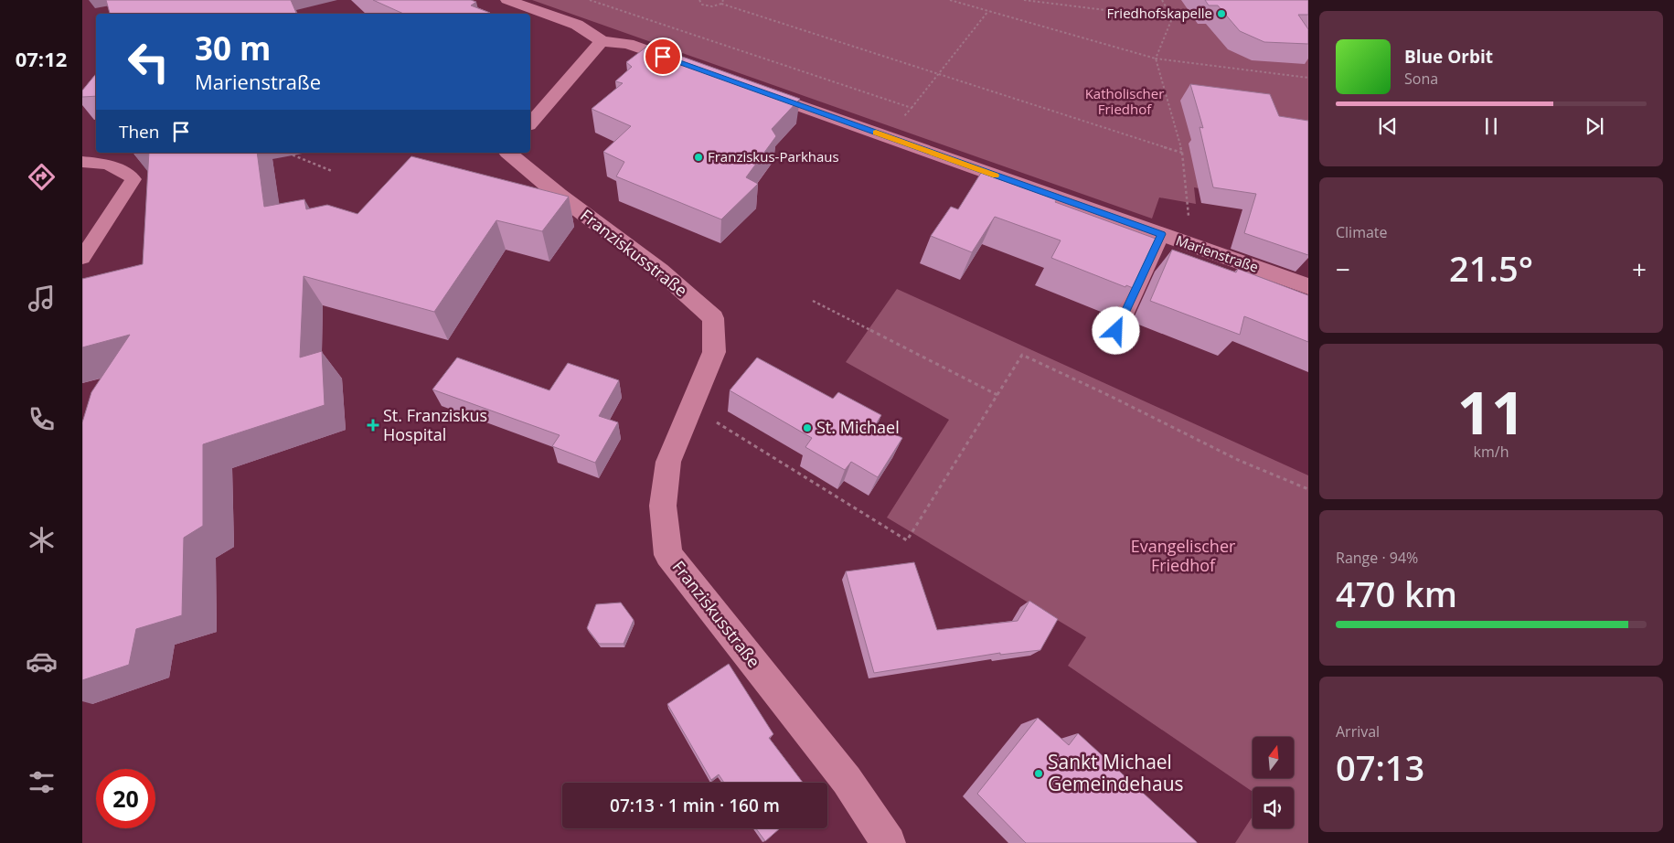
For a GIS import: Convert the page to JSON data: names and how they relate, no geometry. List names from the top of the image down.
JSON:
{
  "streets": {
    "street": ["Franziskusstraße", "Marienstraße"]
  },
  "parks": ["Katholischer Friedhof", "Evangelischer Friedhof"],
  "places": {
    "other": [
      "Friedhofskapelle",
      "Franziskus-Parkhaus",
      "St. Michael",
      "Sankt Michael Gemeindehaus"
    ],
    "health": ["St. Franziskus Hospital"]
  },
  "north": "top",
  "page": {
    "tabs": "07:12",
    "turn": ["30 m", "Marienstraße"],
    "song": ["Blue Orbit", "Sona"],
    "then": "Then",
    "tile": [
      "Climate",
      ["11", "km/h"],
      ["Range · 94%", "470 km"],
      ["Arrival", "07:13"]
    ],
    "heat": ["−", "21.5°", "+"],
    "limit": "20",
    "trip": "07:13 · 1 min · 160 m"
  }
}
